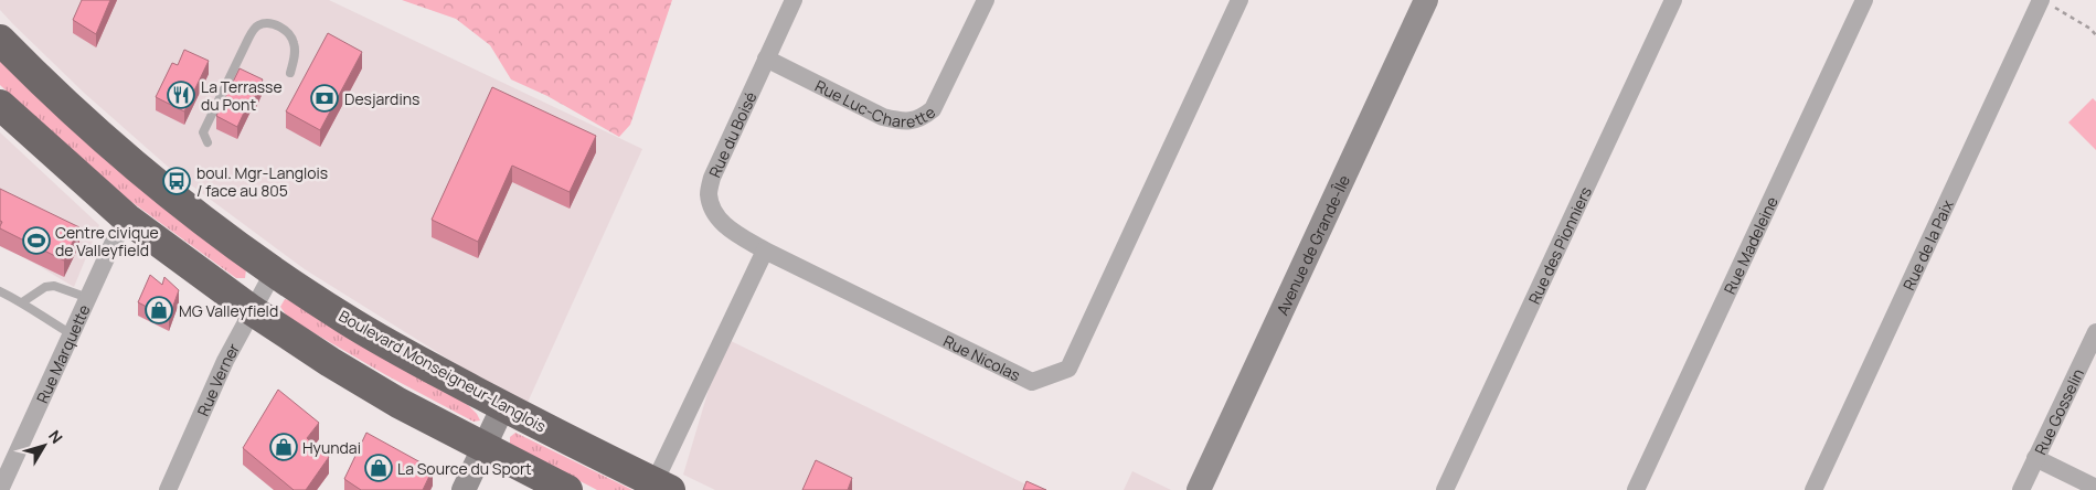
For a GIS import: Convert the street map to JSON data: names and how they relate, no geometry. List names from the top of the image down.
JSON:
{
  "streets": {
    "highway": ["Boulevard Monseigneur-Langlois"],
    "street": [
      "Rue Luc-Charette",
      "Rue du Boisé",
      "Avenue de Grande-Île",
      "Rue des Pionniers",
      "Rue Madeleine",
      "Rue de la Paix",
      "Rue Marquette",
      "Rue Nicolas",
      "Rue Verner",
      "Rue Gosselin"
    ]
  },
  "crossings": [
    ["Rue Luc-Charette", "Rue du Boisé"],
    ["Rue du Boisé", "Rue Nicolas"],
    ["Boulevard Monseigneur-Langlois", "Rue Verner"]
  ],
  "places": {
    "restaurant": ["La Terrasse du Pont"],
    "bank": ["Desjardins"],
    "bus stop": ["boul. Mgr-Langlois / face au 805"],
    "sports": ["Centre civique de Valleyfield"],
    "shop": ["MG Valleyfield", "Hyundai", "La Source du Sport"]
  },
  "north": "top right"
}
